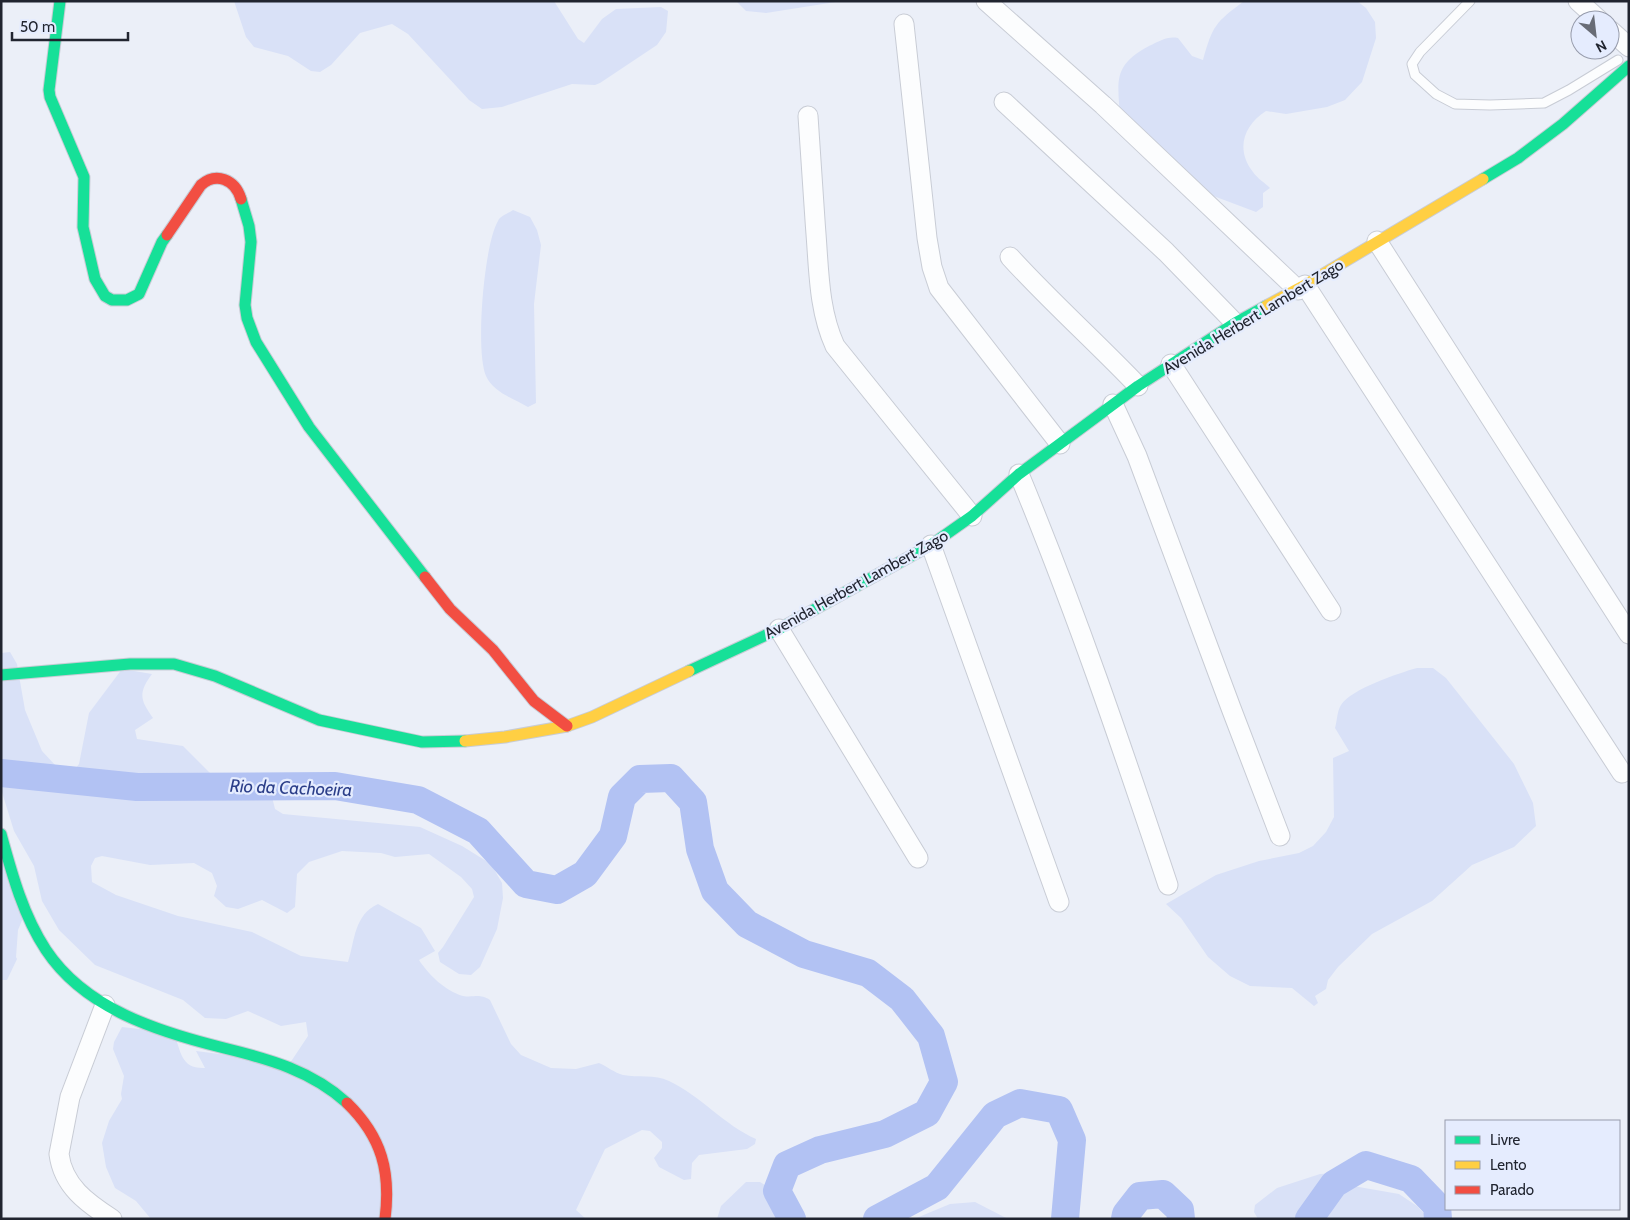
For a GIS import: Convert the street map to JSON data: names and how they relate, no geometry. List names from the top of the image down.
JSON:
{
  "streets": {
    "street": ["Avenida Herbert Lambert Zago"]
  },
  "water": ["Rio da Cachoeira"],
  "legend": ["Livre", "Lento", "Parado"],
  "scale_bar": "50 m",
  "north": "bottom right"
}
